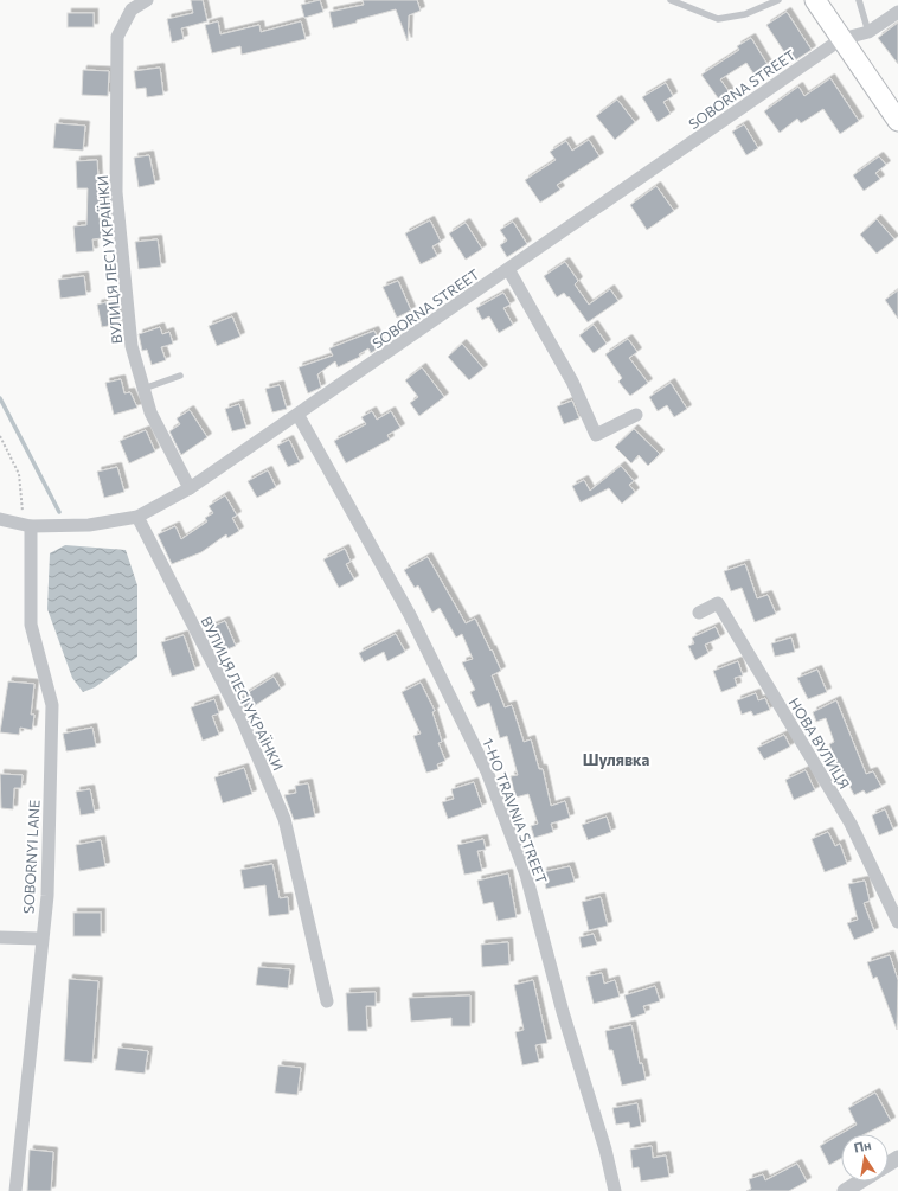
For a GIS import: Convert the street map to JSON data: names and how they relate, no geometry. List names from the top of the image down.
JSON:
{
  "streets": {
    "street": [
      "SOBORNA STREET",
      "ВУЛИЦЯ ЛЕСІ УКРАЇНКИ",
      "НОВА ВУЛИЦЯ",
      "1-HO TRAVNIA STREET",
      "SOBORNYI LANE"
    ]
  },
  "crossings": [
    ["SOBORNA STREET", "ВУЛИЦЯ ЛЕСІ УКРАЇНКИ"],
    ["SOBORNA STREET", "1-HO TRAVNIA STREET"],
    ["SOBORNA STREET", "SOBORNYI LANE"]
  ],
  "districts": ["Шулявка"],
  "north": "top"
}
